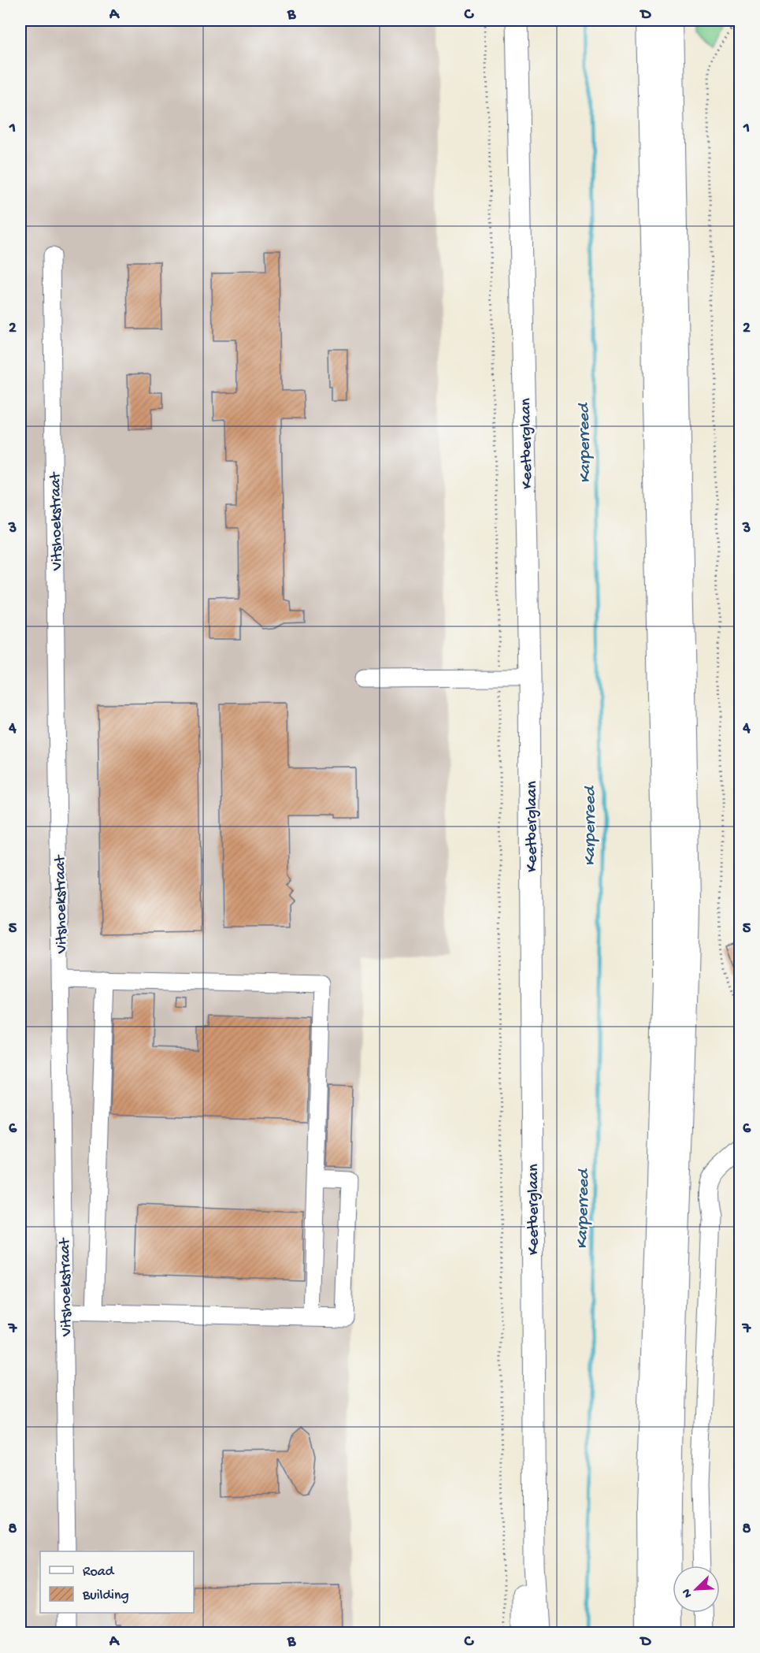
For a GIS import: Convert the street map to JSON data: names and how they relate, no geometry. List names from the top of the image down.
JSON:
{
  "streets": {
    "main road": ["Keetberglaan"],
    "street": ["Vitshoekstraat"]
  },
  "water": ["Karperreed"],
  "legend": ["Road", "Building"],
  "north": "bottom left",
  "grid": {
    "columns": [
      "A",
      "B",
      "C",
      "D"
    ],
    "rows": [
      "1",
      "2",
      "3",
      "4",
      "5",
      "6",
      "7",
      "8"
    ]
  }
}
